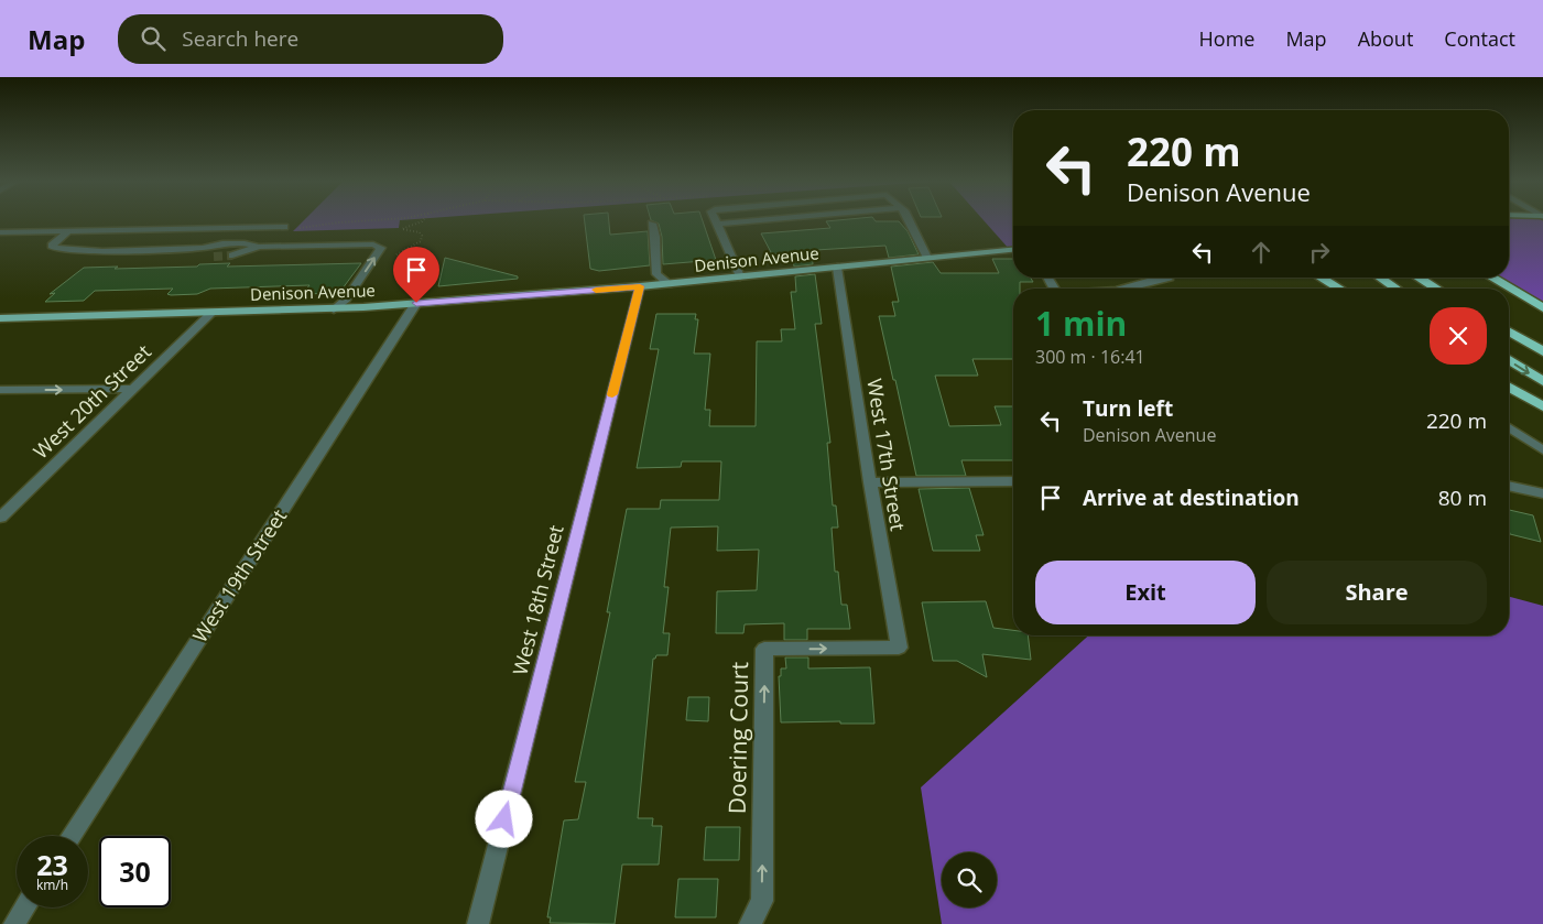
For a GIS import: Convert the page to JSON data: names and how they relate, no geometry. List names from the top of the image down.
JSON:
{
  "streets": {
    "main road": ["Denison Avenue"],
    "street": [
      "West 20th Street",
      "West 17th Street",
      "West 19th Street",
      "West 18th Street",
      "Doering Court"
    ]
  },
  "crossings": [
    ["Denison Avenue", "West 20th Street"],
    ["Denison Avenue", "West 17th Street"],
    ["Denison Avenue", "West 19th Street"],
    ["Denison Avenue", "West 18th Street"],
    ["West 17th Street", "Doering Court"]
  ],
  "page": {
    "header": "Map",
    "search": "Search here",
    "nav": [
      "Home",
      "Map",
      "About",
      "Contact"
    ],
    "turn": ["220 m", "Denison Avenue"],
    "heading": ["1 min", "300 m · 16:41"],
    "list": [
      {
        "name": "Turn left",
        "note": "Denison Avenue",
        "value": "220 m"
      },
      {
        "name": "Arrive at destination",
        "value": "80 m"
      }
    ],
    "buttons": ["Exit", "Share"],
    "speed": "23 km/h",
    "limit": "30"
  }
}
